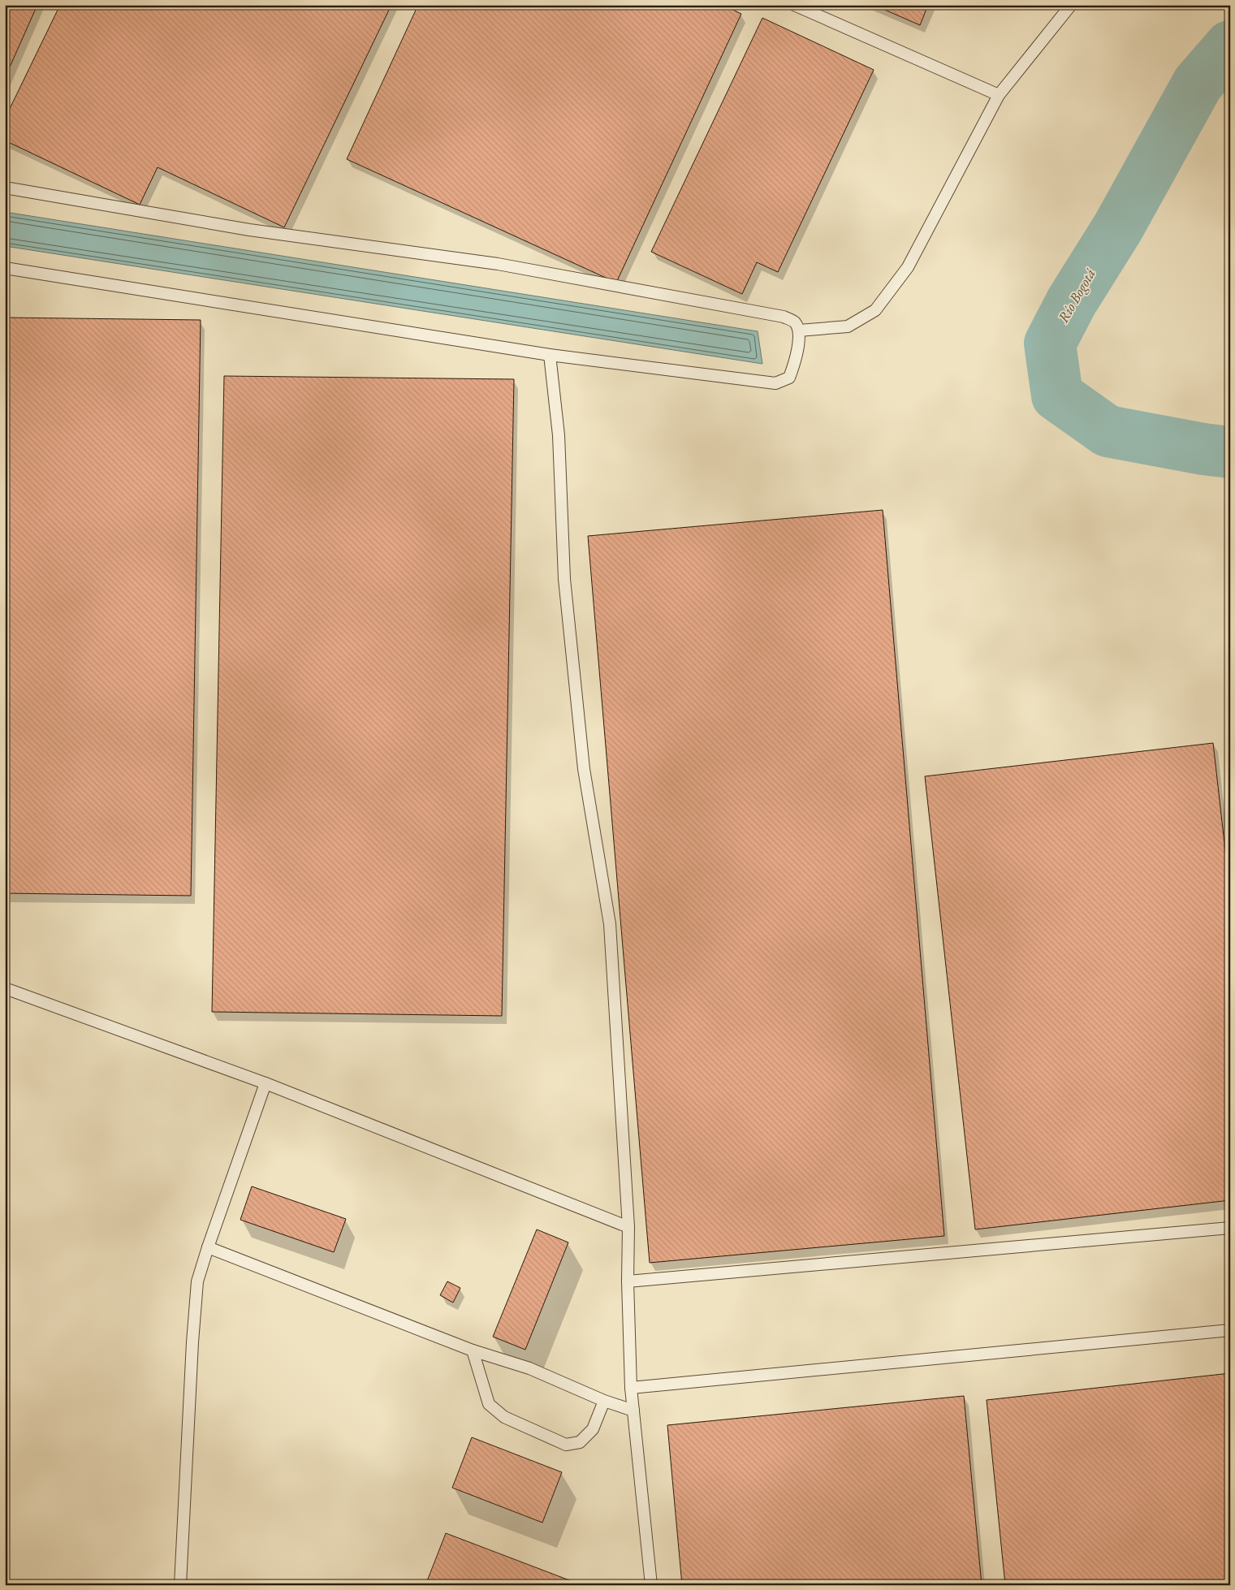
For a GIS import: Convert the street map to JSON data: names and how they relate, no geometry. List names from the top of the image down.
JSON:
{
  "water": ["Río Bogotá"]
}
